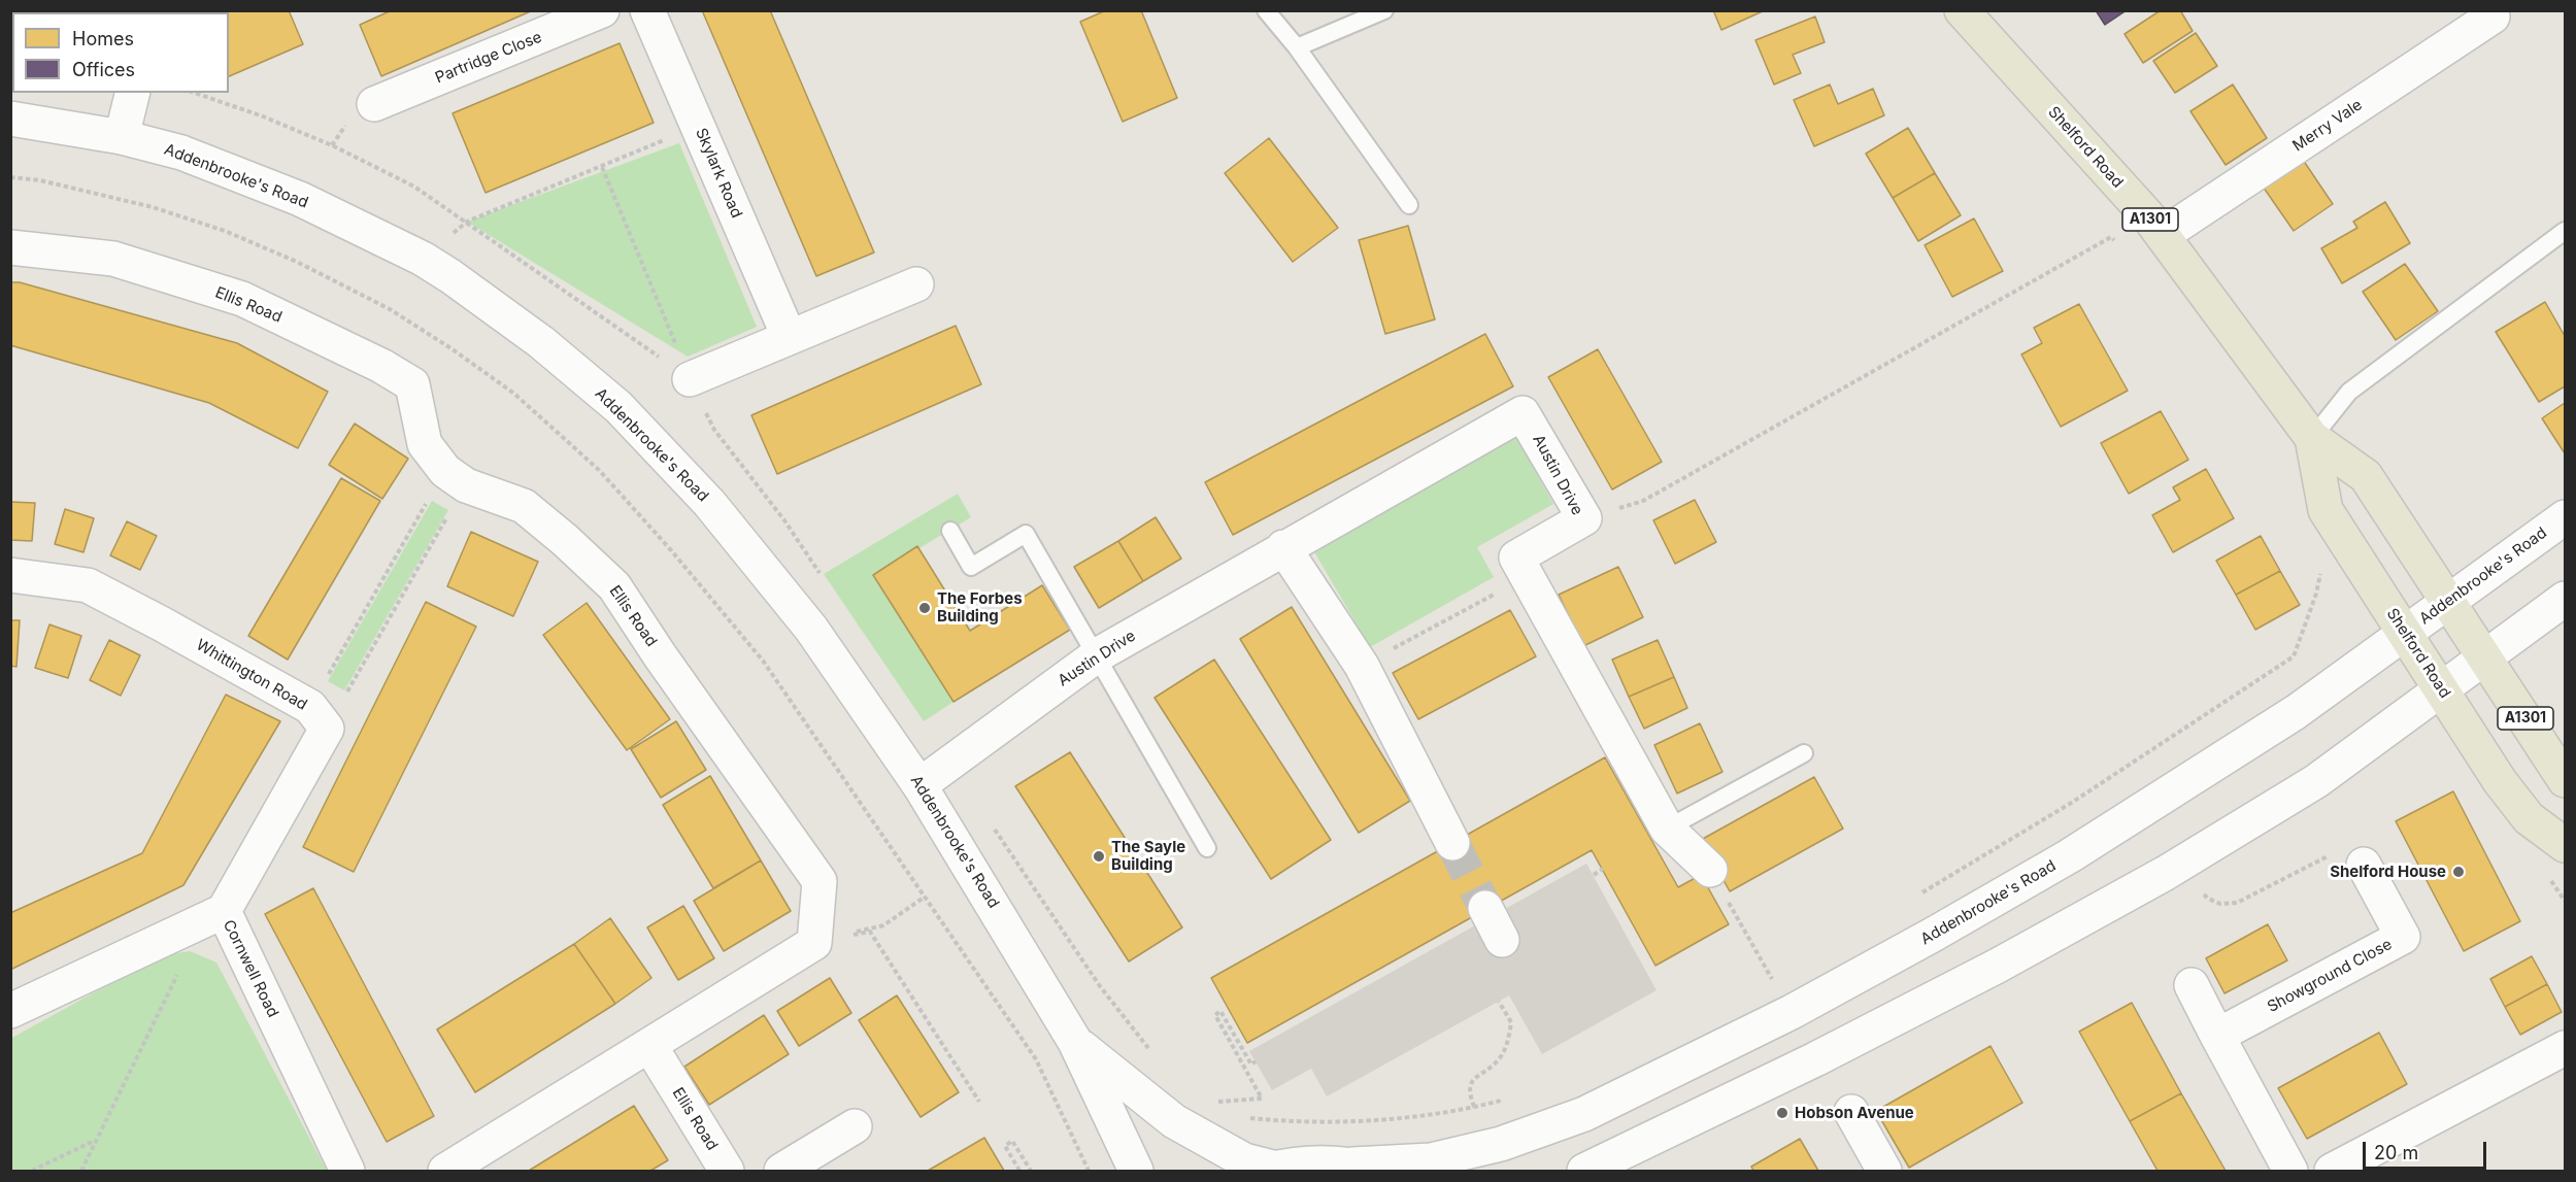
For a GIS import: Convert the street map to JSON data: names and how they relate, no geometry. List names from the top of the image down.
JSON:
{
  "streets": {
    "main road": ["Shelford Road", "A1301"],
    "street": [
      "Partridge Close",
      "Merry Vale",
      "Skylark Road",
      "Addenbrooke's Road",
      "Ellis Road",
      "Austin Drive",
      "Whittington Road",
      "Cornwell Road",
      "Showground Close"
    ]
  },
  "crossings": [
    ["Merry Vale", "Shelford Road"],
    ["Shelford Road", "Addenbrooke's Road"],
    ["Addenbrooke's Road", "Austin Drive"]
  ],
  "places": [
    "The Forbes Building",
    "The Sayle Building",
    "Shelford House",
    "Hobson Avenue"
  ],
  "legend": ["Homes", "Offices"],
  "scale_bar": "20 m"
}
